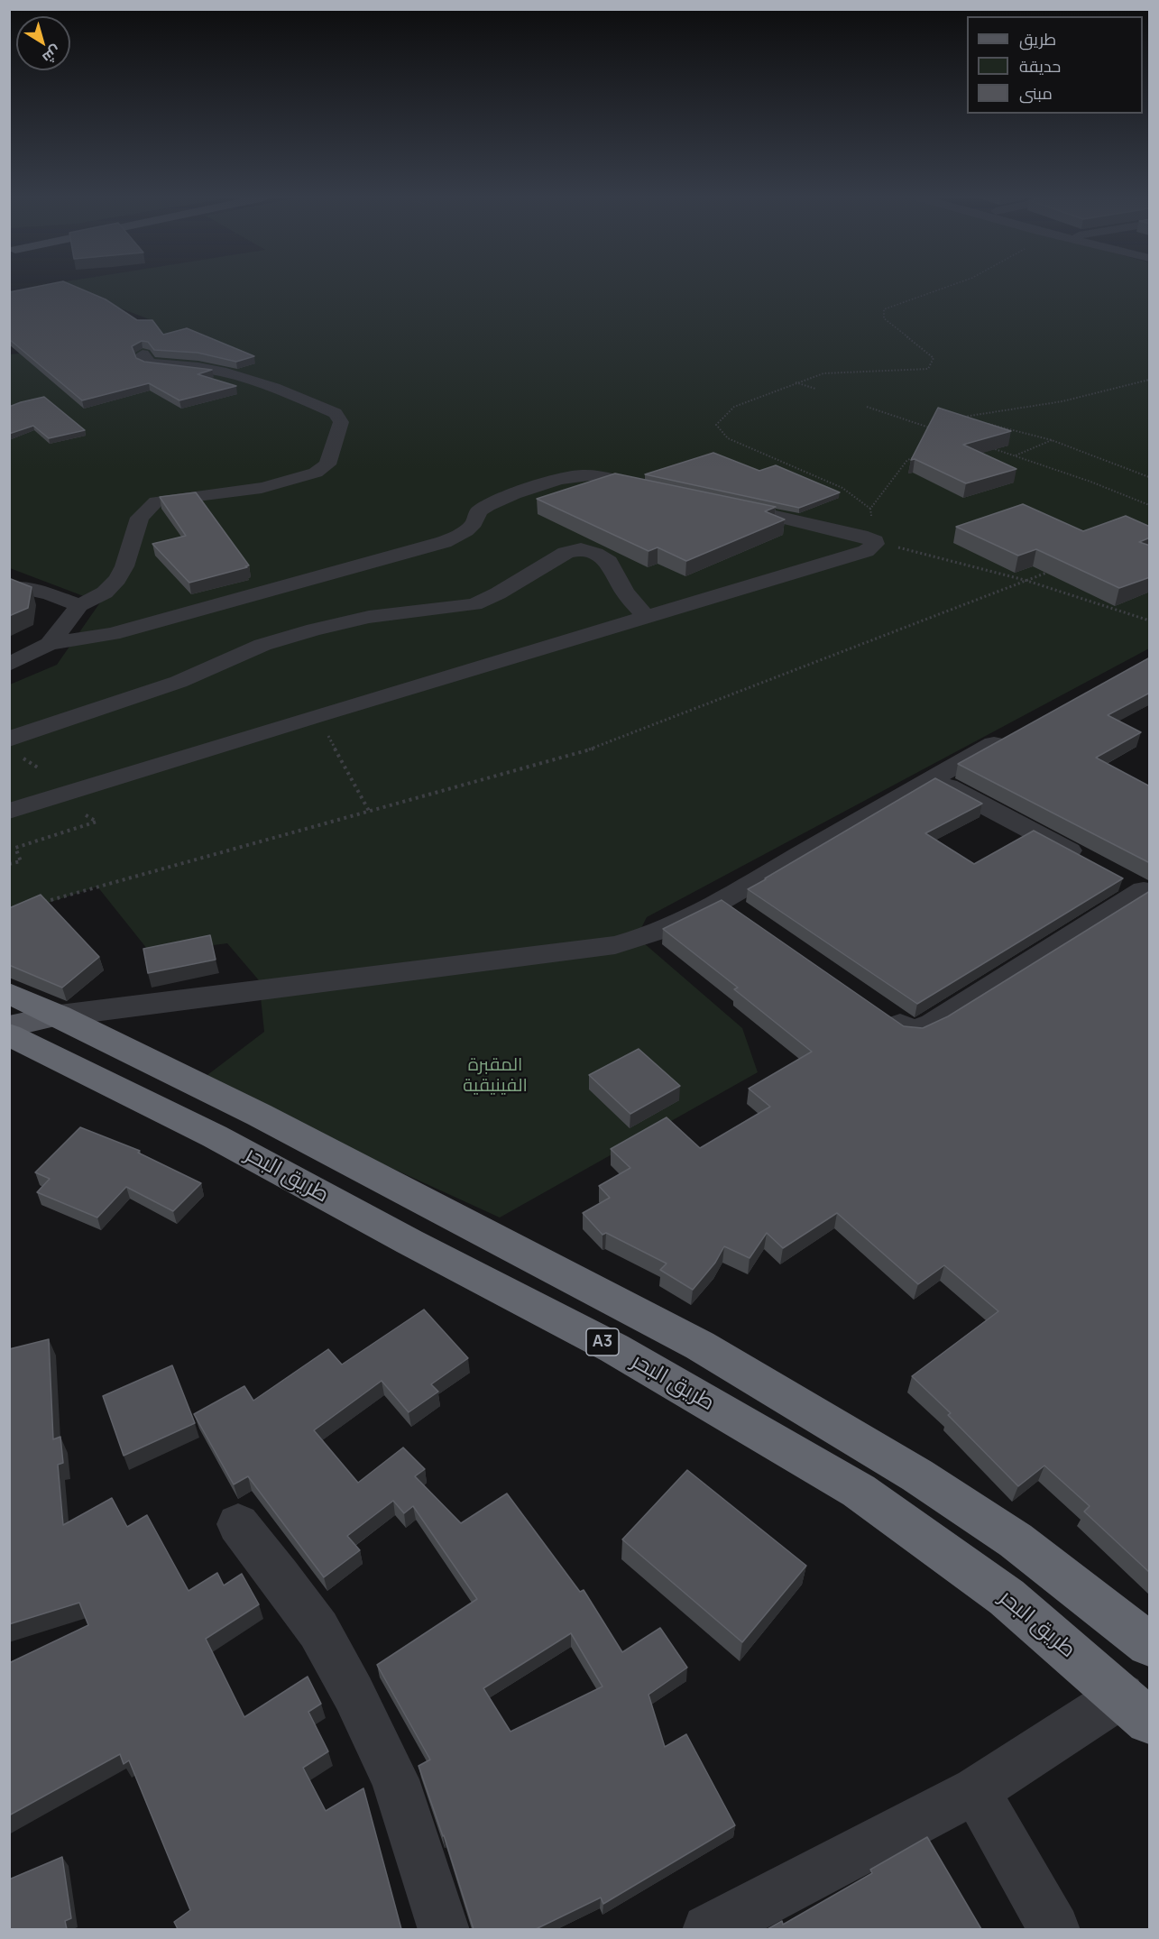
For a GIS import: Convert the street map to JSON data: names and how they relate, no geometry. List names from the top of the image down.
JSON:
{
  "streets": {
    "highway": ["طريق البحر", "A3"]
  },
  "parks": ["المقبرة الفينيقية"],
  "legend": ["طريق", "حديقة", "مبنى"],
  "north": "bottom right"
}
